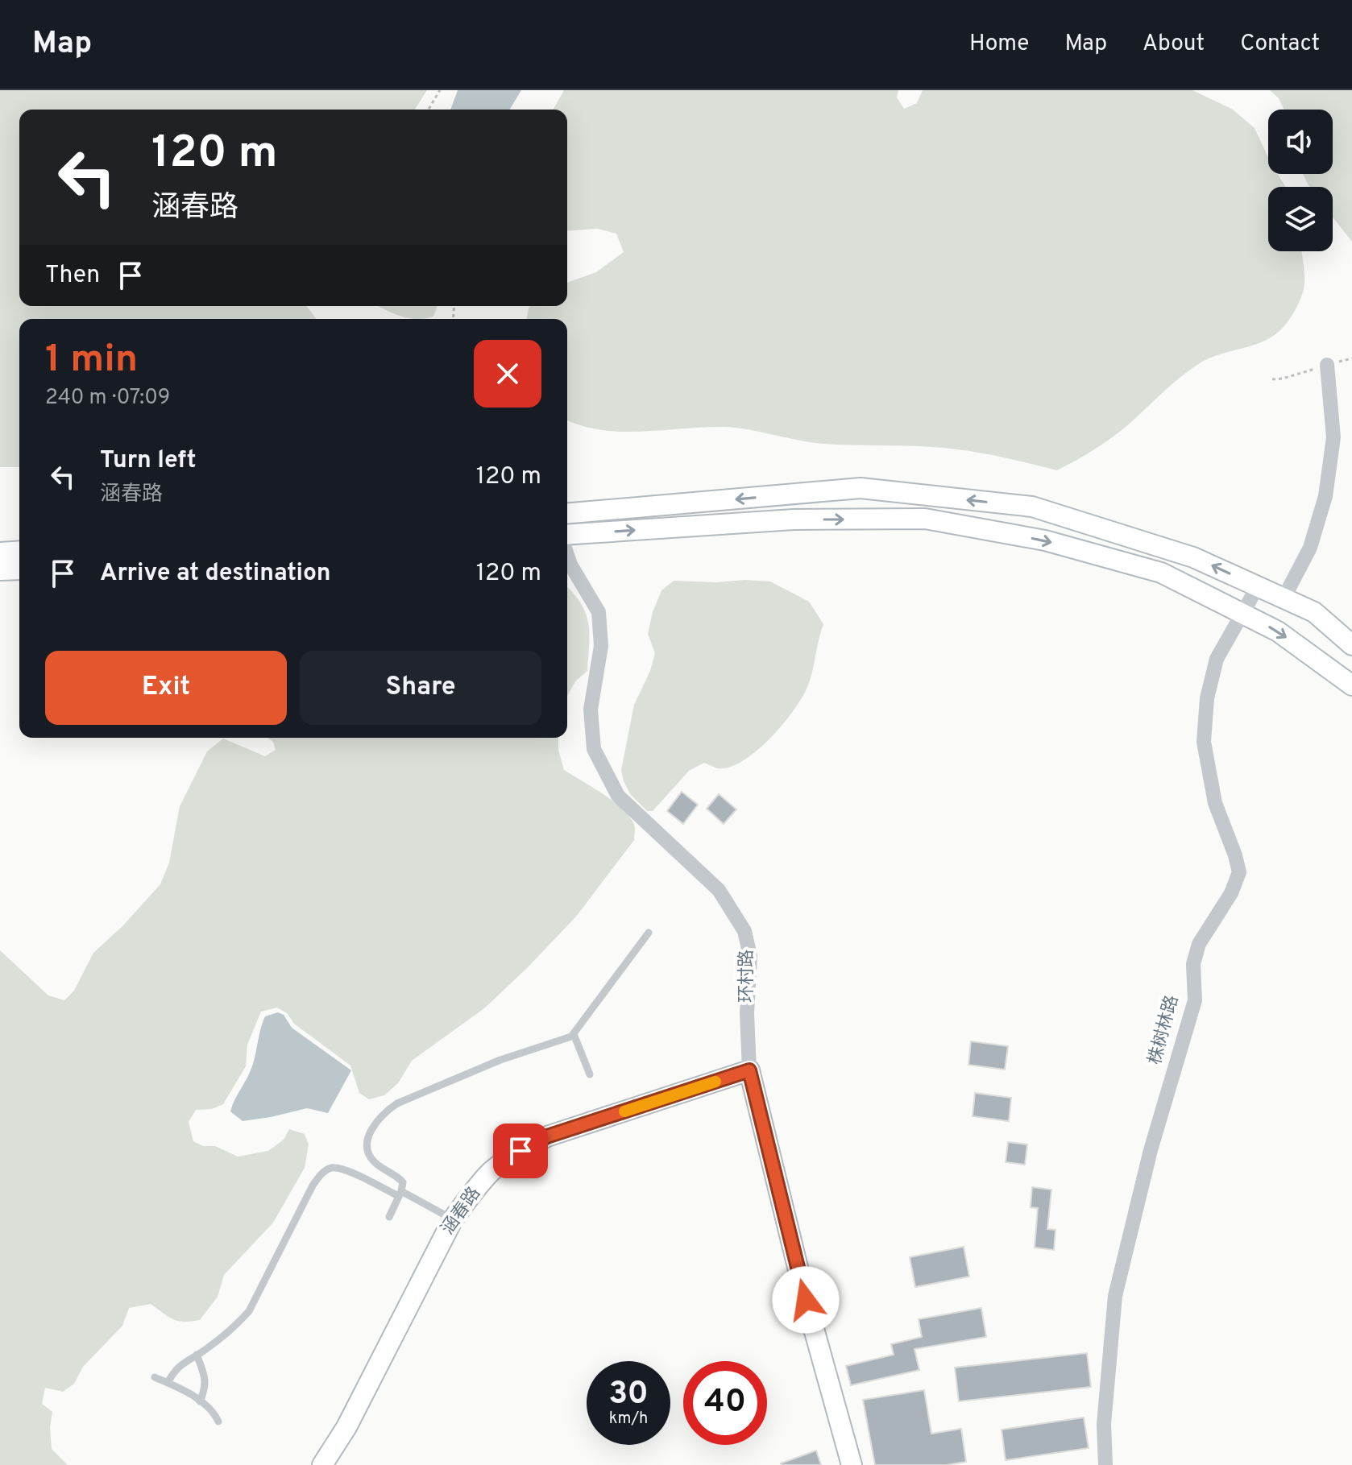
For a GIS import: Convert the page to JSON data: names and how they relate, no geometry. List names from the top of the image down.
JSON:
{
  "streets": {
    "main road": ["环村路", "涵春路"],
    "street": ["株树林路"]
  },
  "crossings": [
    ["环村路", "涵春路"]
  ],
  "page": {
    "header": "Map",
    "nav": [
      "Home",
      "Map",
      "About",
      "Contact"
    ],
    "turn": ["120 m", "涵春路"],
    "then": "Then",
    "heading": ["1 min", "240 m · 07:09"],
    "list": [
      {
        "name": "Turn left",
        "note": "涵春路",
        "value": "120 m"
      },
      {
        "name": "Arrive at destination",
        "value": "120 m"
      }
    ],
    "buttons": ["Exit", "Share"],
    "speed": "30 km/h",
    "limit": "40"
  }
}
